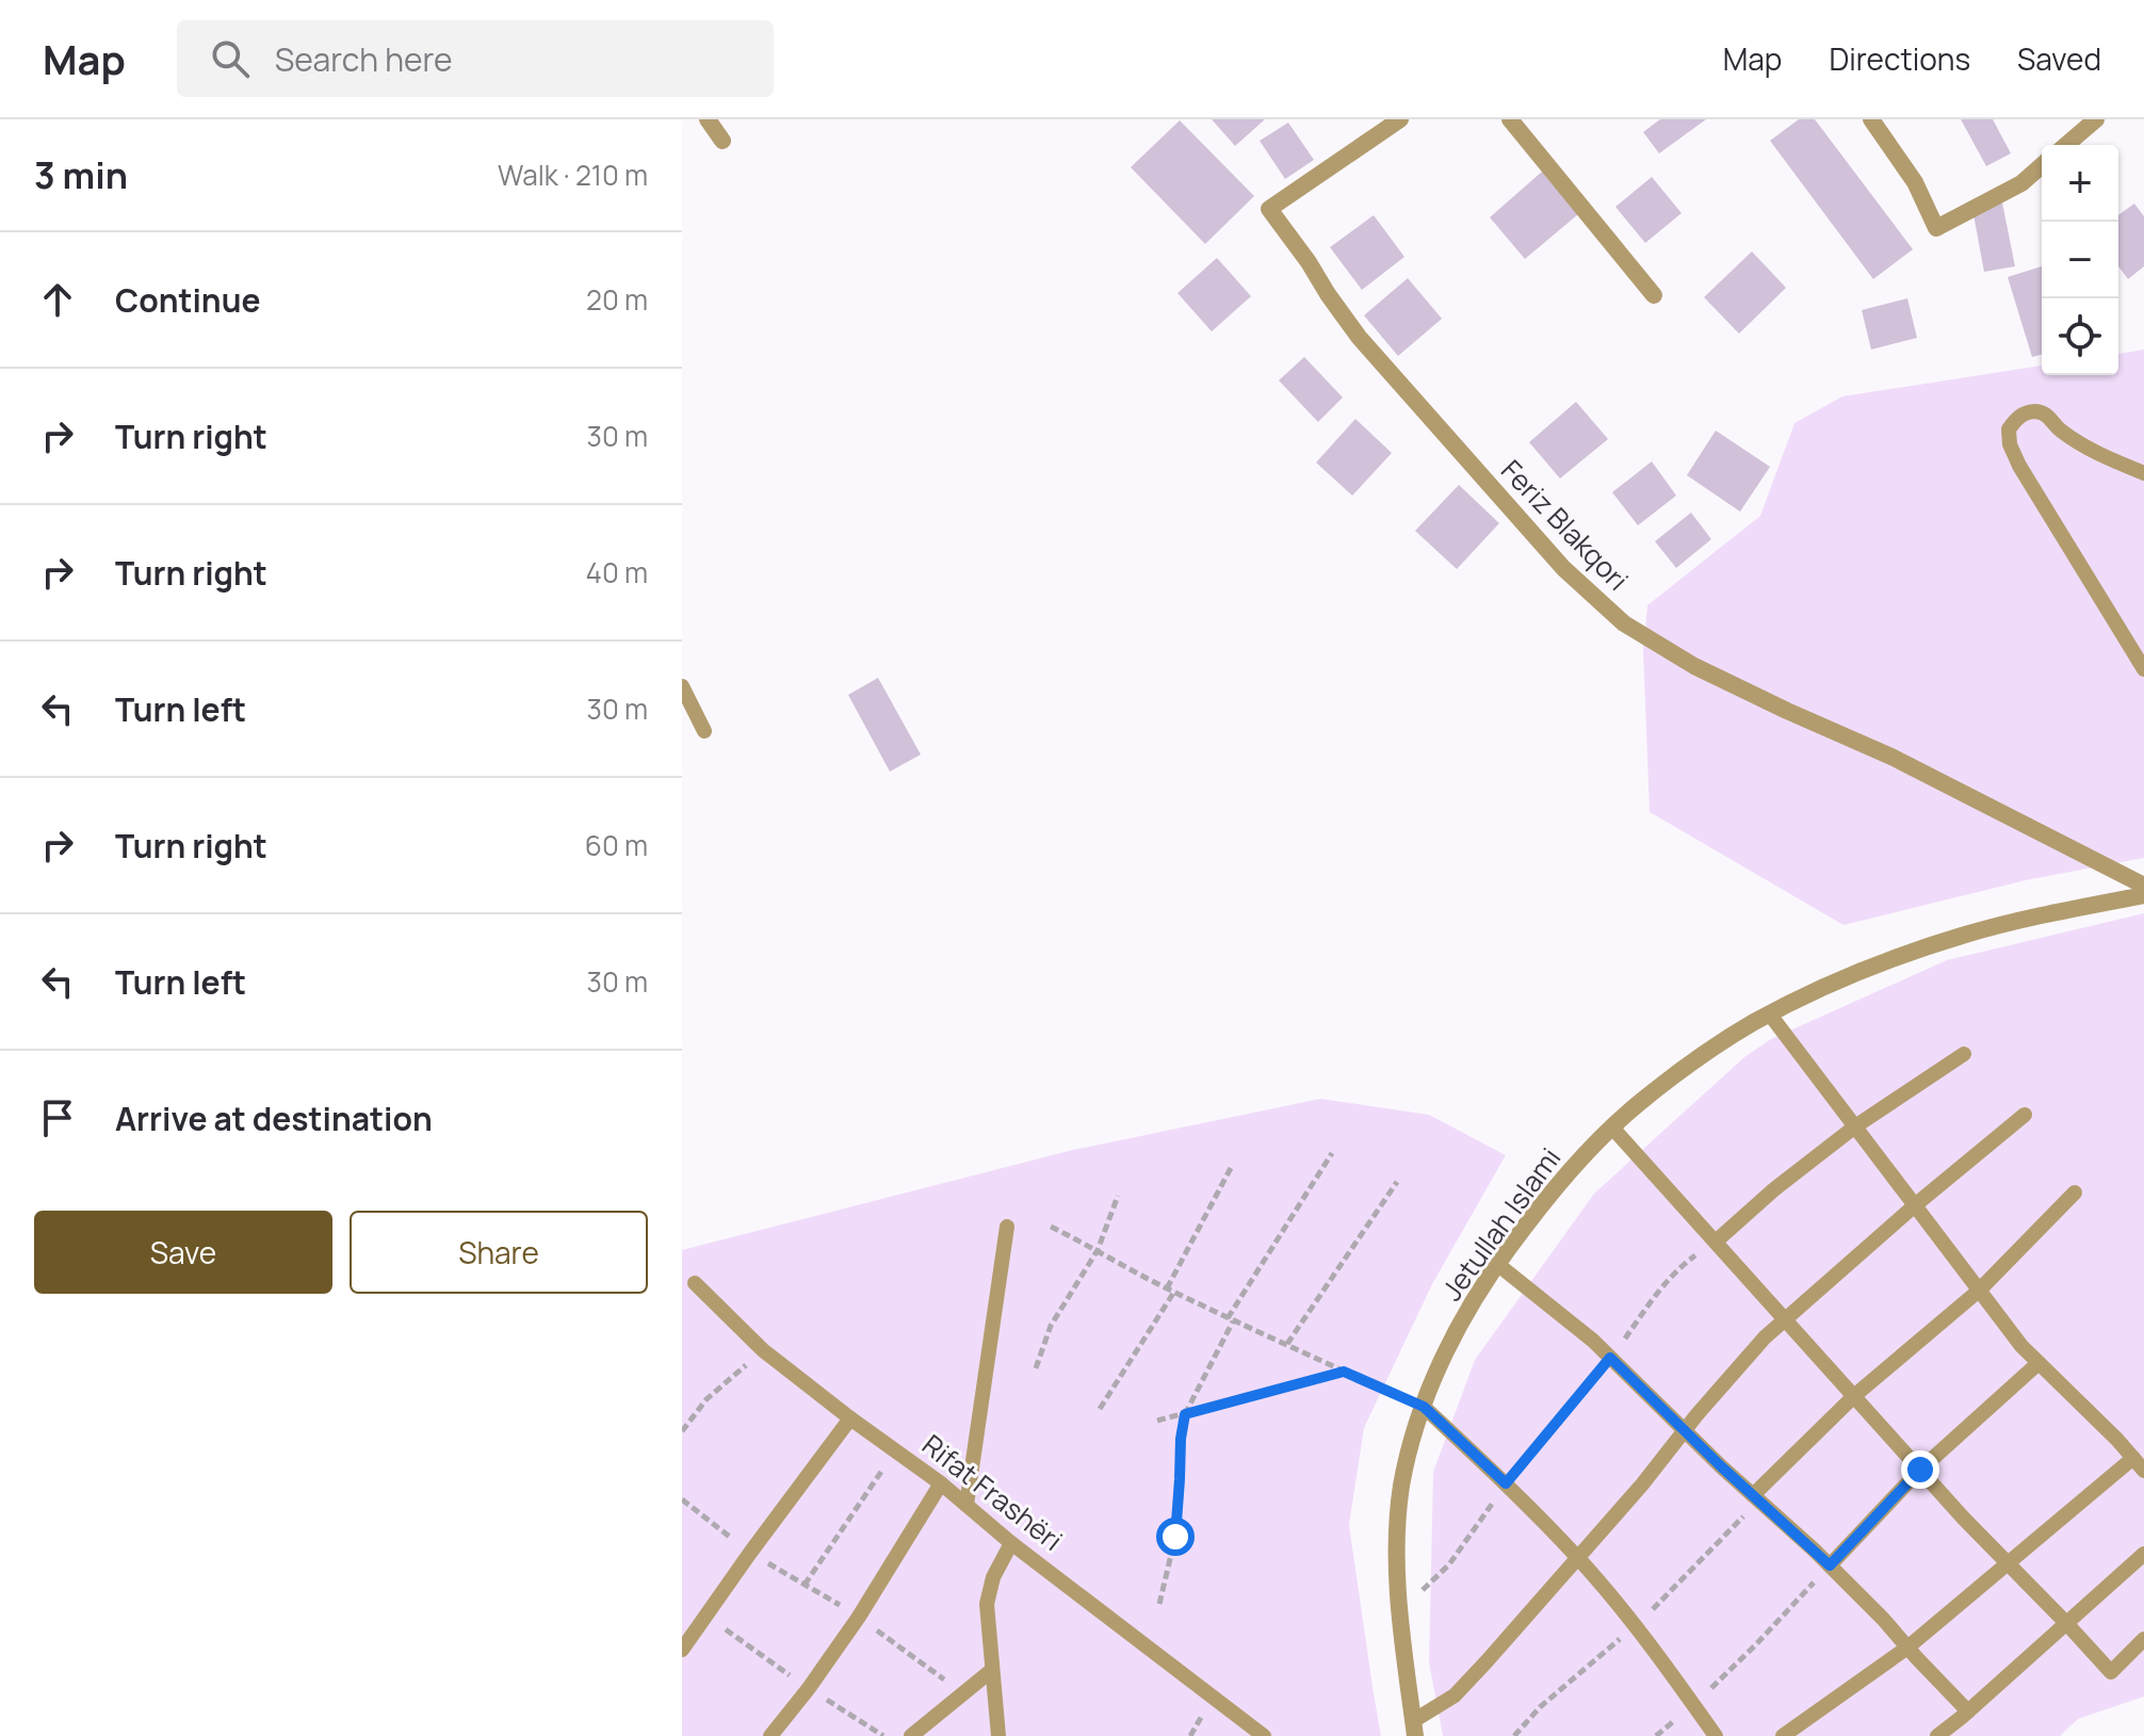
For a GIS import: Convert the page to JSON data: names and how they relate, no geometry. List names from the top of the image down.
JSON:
{
  "streets": {
    "street": ["Feriz Blakqori", "Jetullah Islami"],
    "lane": ["Rifat Frashëri"]
  },
  "page": {
    "header": "Map",
    "search": "Search here",
    "nav": ["Map", "Directions", "Saved"],
    "heading": ["3 min", "Walk · 210 m"],
    "map_buttons": ["+", "−"],
    "list": [
      ["Continue", "20 m"],
      ["Turn right", "30 m"],
      ["Turn right", "40 m"],
      ["Turn left", "30 m"],
      ["Turn right", "60 m"],
      ["Turn left", "30 m"],
      "Arrive at destination"
    ],
    "buttons": ["Save", "Share"]
  }
}
